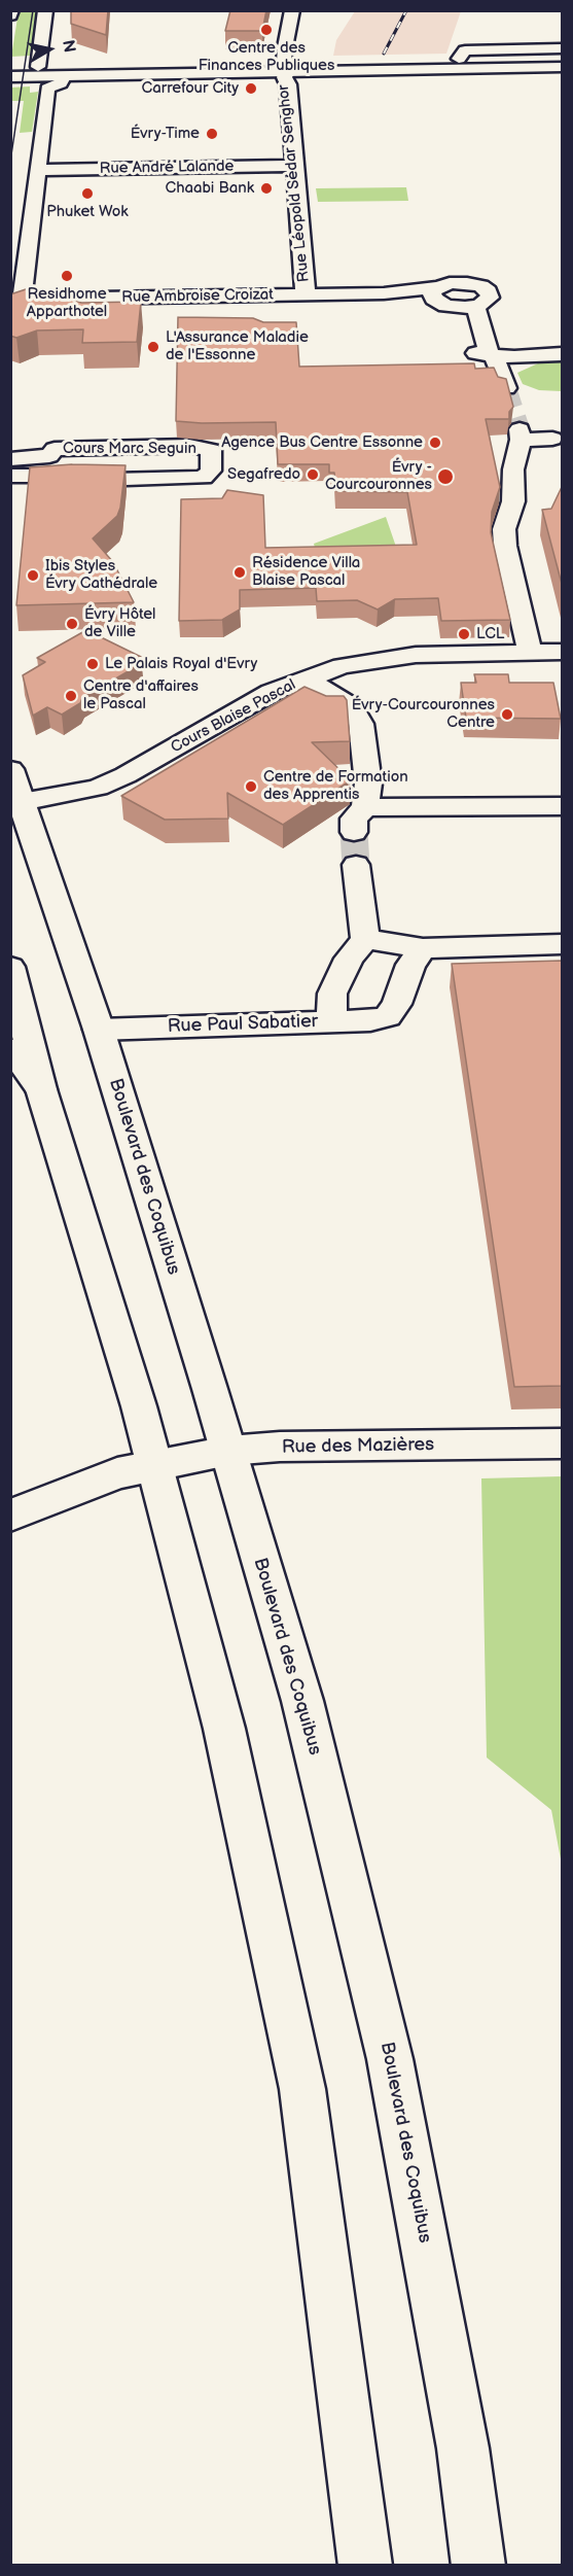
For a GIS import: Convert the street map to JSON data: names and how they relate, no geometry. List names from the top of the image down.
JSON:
{
  "streets": {
    "street": [
      "Rue André Lalande",
      "Rue Léopold Sédar Senghor",
      "Rue Ambroise Croizat",
      "Cours Marc Seguin",
      "Cours Blaise Pascal",
      "Rue Paul Sabatier",
      "Boulevard des Coquibus",
      "Rue des Mazières"
    ]
  },
  "crossings": [
    ["Rue André Lalande", "Rue Léopold Sédar Senghor"],
    ["Rue Léopold Sédar Senghor", "Rue Ambroise Croizat"],
    ["Cours Blaise Pascal", "Boulevard des Coquibus"],
    ["Rue Paul Sabatier", "Boulevard des Coquibus"],
    ["Boulevard des Coquibus", "Rue des Mazières"]
  ],
  "places": [
    "Centre des Finances Publiques",
    "Carrefour City",
    "Évry-Time",
    "Chaabi Bank",
    "Phuket Wok",
    "Residhome Apparthotel",
    "L'Assurance Maladie de l'Essonne",
    "Agence Bus Centre Essonne",
    "Segafredo",
    "Évry - Courcouronnes",
    "Résidence Villa Blaise Pascal",
    "Ibis Styles Évry Cathédrale",
    "Évry Hôtel de Ville",
    "LCL",
    "Le Palais Royal d'Evry",
    "Centre d'affaires le Pascal",
    "Évry-Courcouronnes Centre",
    "Centre de Formation des Apprentis"
  ],
  "north": "right"
}
